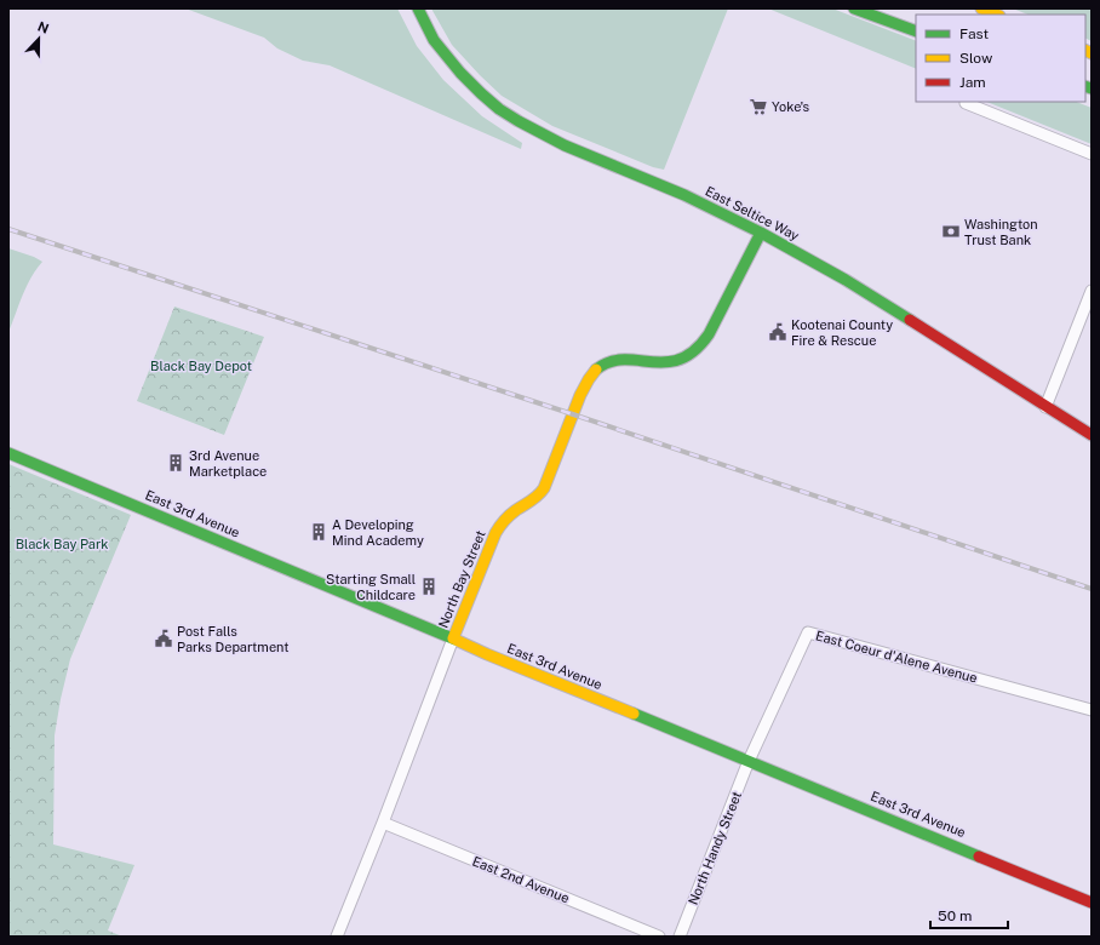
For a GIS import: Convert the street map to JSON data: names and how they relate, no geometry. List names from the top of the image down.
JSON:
{
  "streets": {
    "main road": ["East Seltice Way", "East 3rd Avenue", "North Bay Street"],
    "street": ["East Coeur d'Alene Avenue", "North Handy Street", "East 2nd Avenue"]
  },
  "crossings": [
    ["East Seltice Way", "North Bay Street"],
    ["East 3rd Avenue", "North Bay Street"],
    ["East 3rd Avenue", "East Coeur d'Alene Avenue"],
    ["East 3rd Avenue", "North Handy Street"],
    ["North Bay Street", "East 2nd Avenue"],
    ["East Coeur d'Alene Avenue", "North Handy Street"]
  ],
  "parks": ["Black Bay Depot", "Black Bay Park"],
  "places": {
    "supermarket": ["Yoke's"],
    "bank": ["Washington Trust Bank"],
    "public building": ["Kootenai County Fire & Rescue", "Post Falls Parks Department"],
    "building": ["3rd Avenue Marketplace", "A Developing Mind Academy", "Starting Small Childcare"]
  },
  "legend": ["Fast", "Slow", "Jam"],
  "scale_bar": "50 m",
  "north": "top"
}
